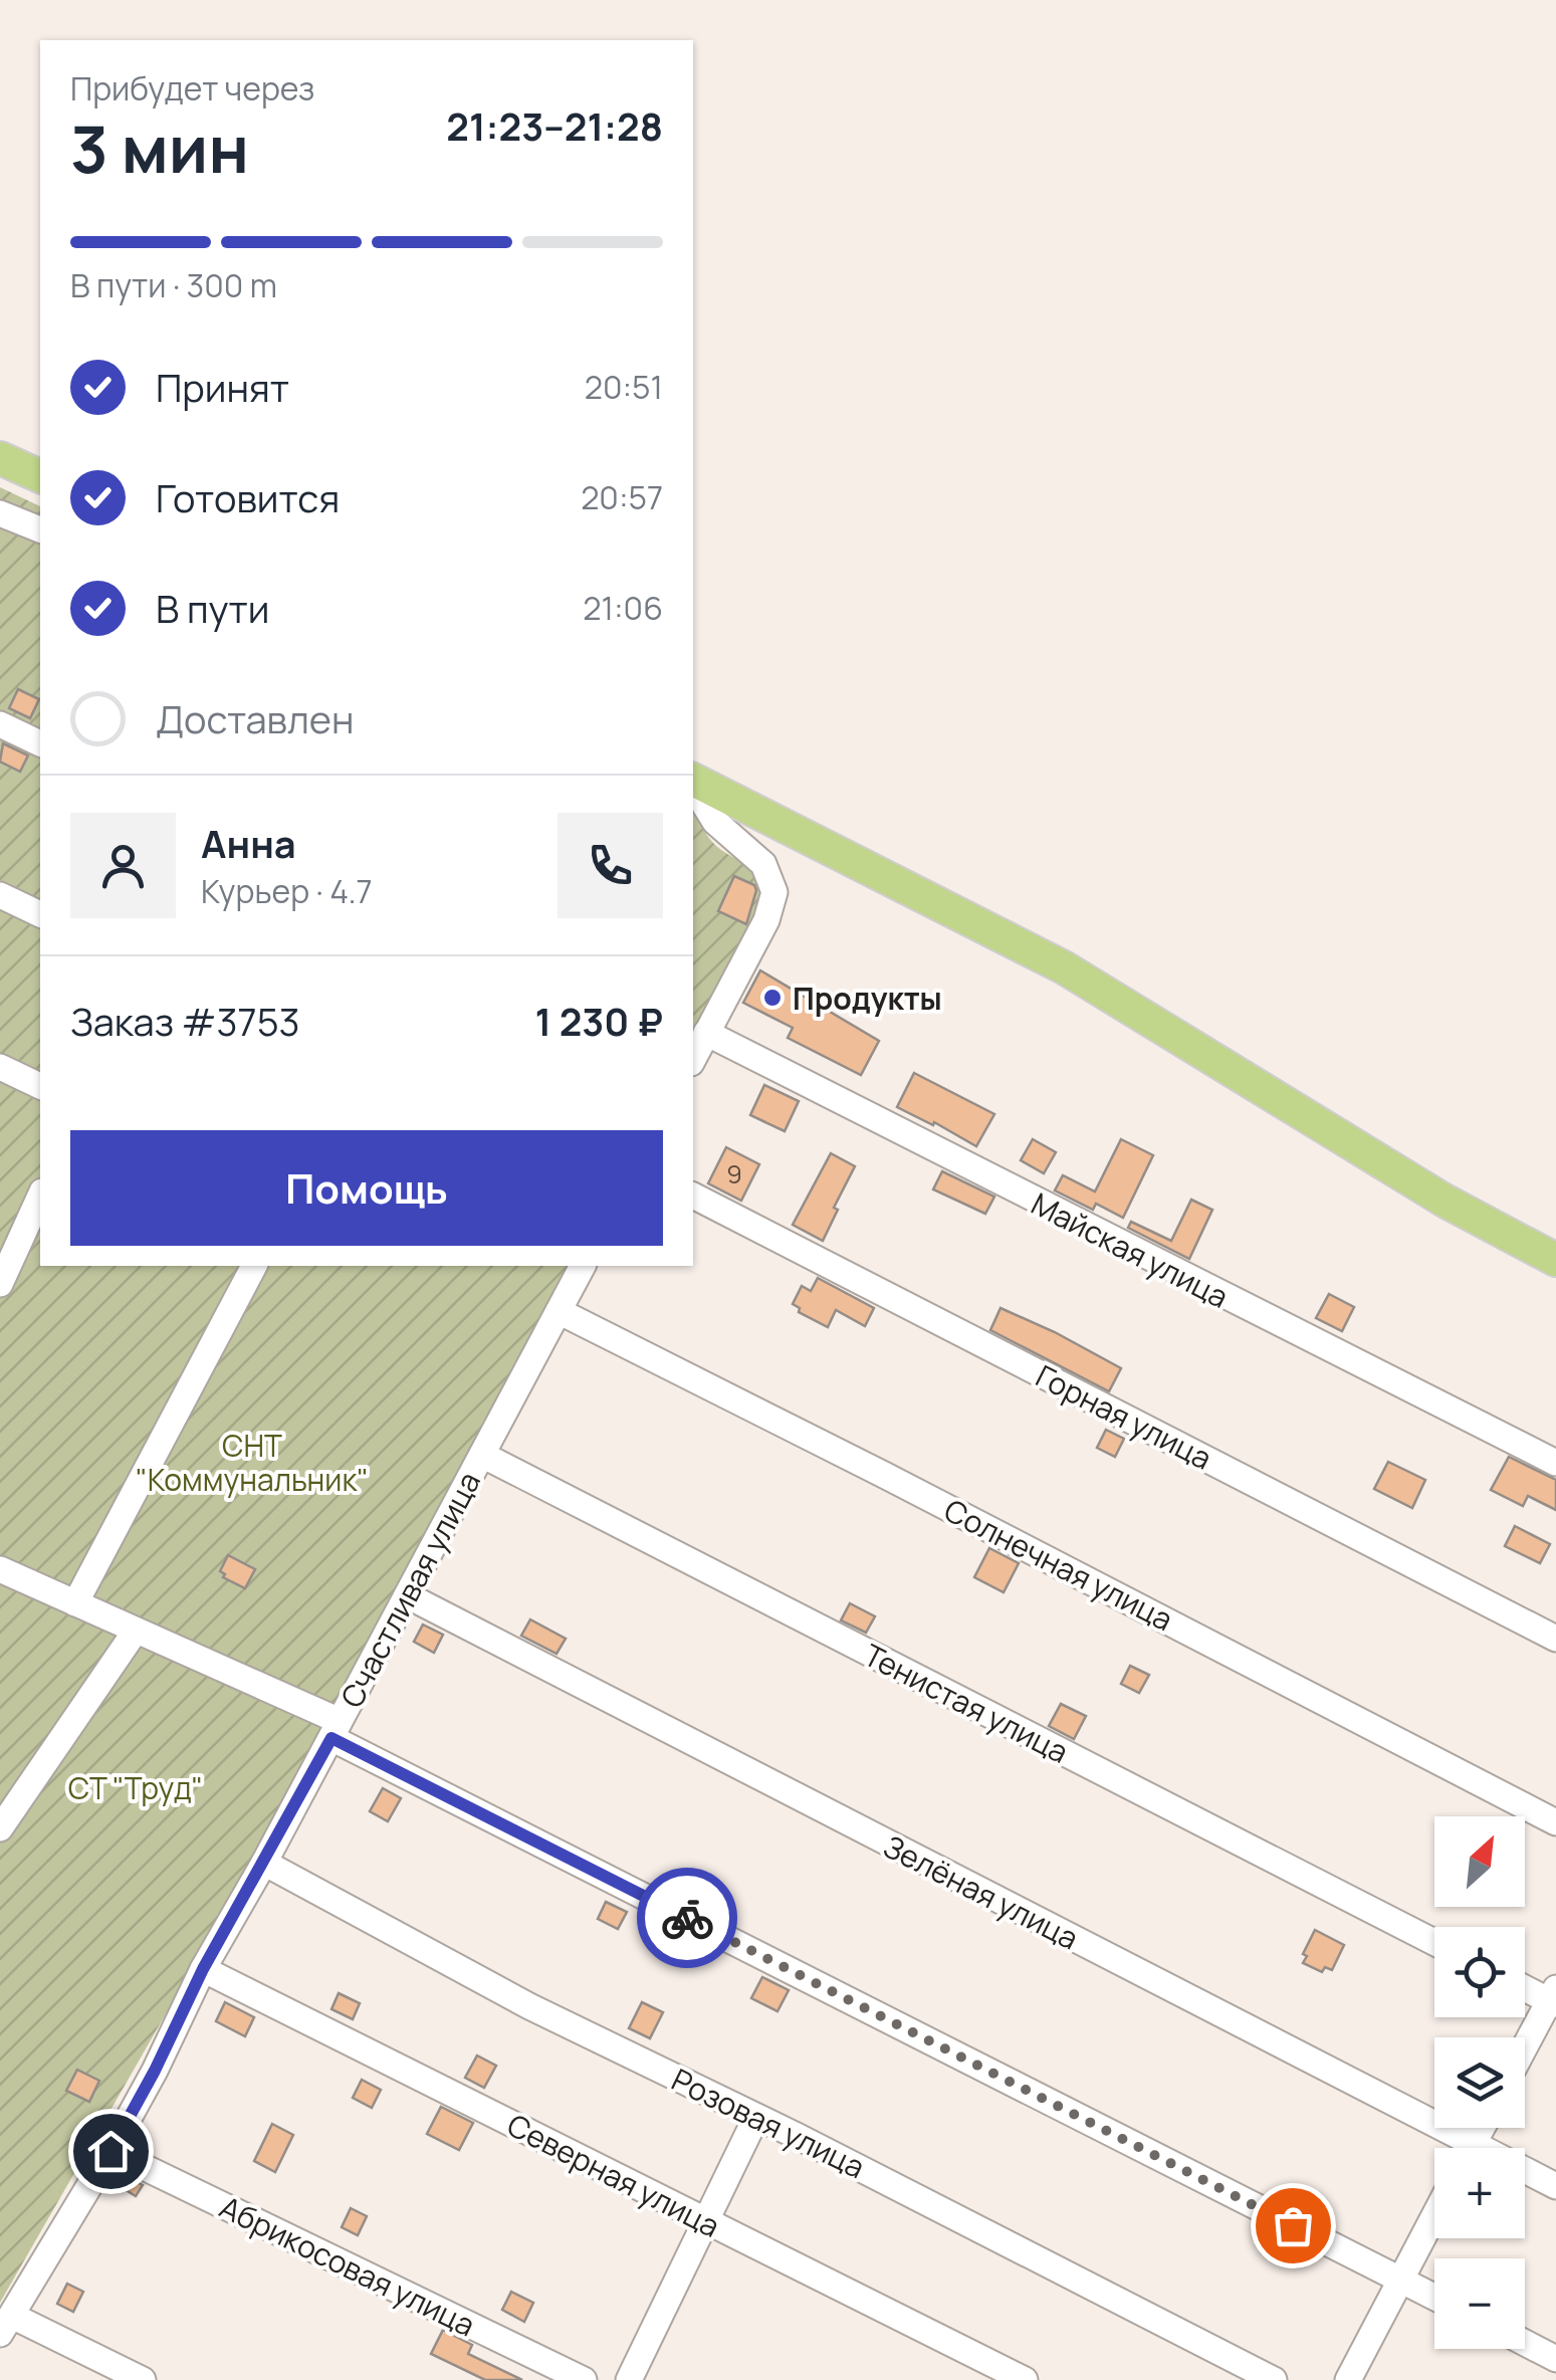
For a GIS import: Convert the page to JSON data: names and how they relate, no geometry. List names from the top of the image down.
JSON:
{
  "streets": {
    "street": [
      "Майская улица",
      "Горная улица",
      "Солнечная улица",
      "Счастливая улица",
      "Тенистая улица",
      "Зелёная улица",
      "Розовая улица",
      "Северная улица",
      "Абрикосовая улица"
    ]
  },
  "crossings": [
    ["Солнечная улица", "Счастливая улица"],
    ["Счастливая улица", "Тенистая улица"],
    ["Счастливая улица", "Зелёная улица"],
    ["Счастливая улица", "Розовая улица"],
    ["Счастливая улица", "Северная улица"],
    ["Счастливая улица", "Абрикосовая улица"]
  ],
  "parks": ["СНТ \"Коммунальник\"", "СТ \"Труд\""],
  "places": ["Продукты"],
  "house_numbers": ["9"],
  "north": "top right",
  "page": {
    "heading": ["3 мин", "Прибудет через", "21:23–21:28"],
    "panel": [
      "Анна",
      "Курьер · 4.7",
      "Заказ #3753",
      "1 230 ₽"
    ],
    "bar": "В пути · 300 m",
    "list": [
      ["Принят", "20:51"],
      ["Готовится", "20:57"],
      ["В пути", "21:06"],
      "Доставлен"
    ],
    "buttons": "Помощь",
    "map_buttons": ["+", "−"]
  }
}
